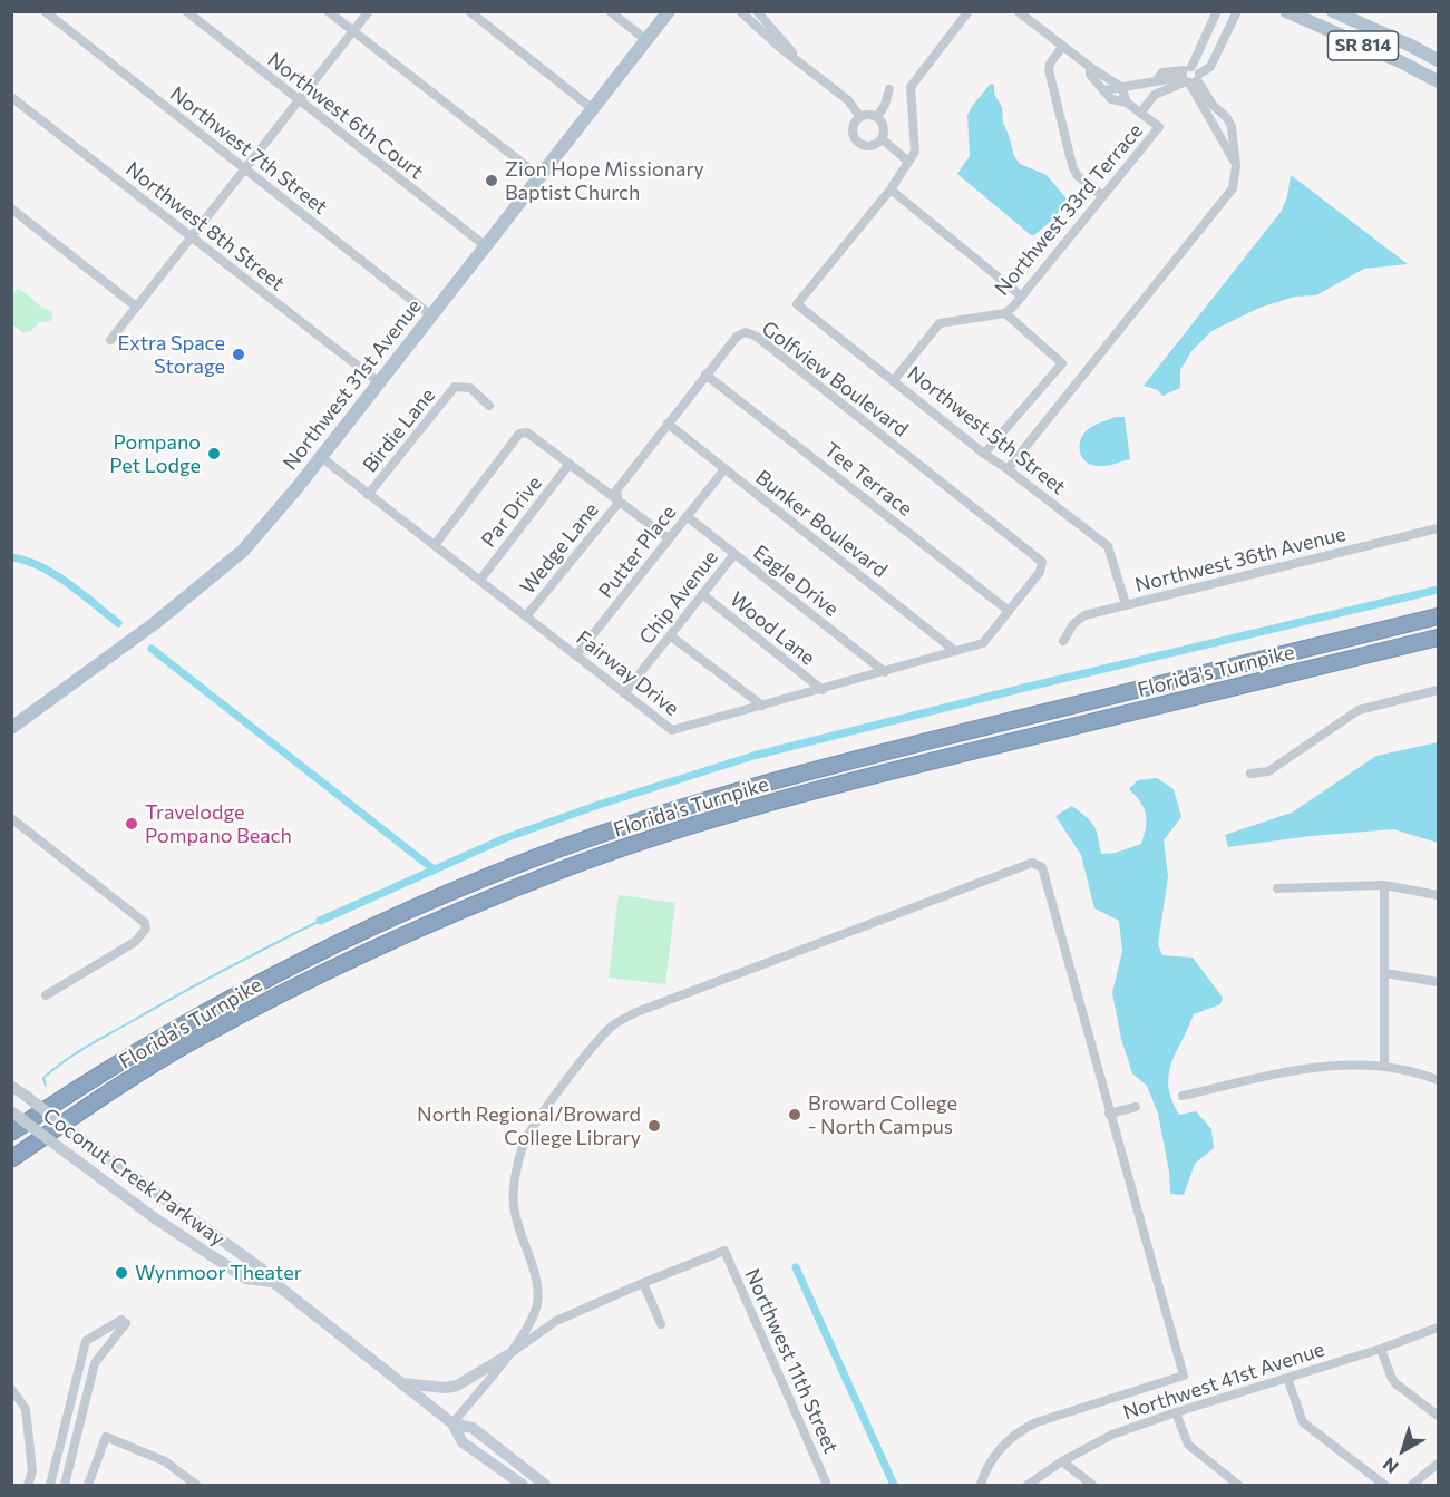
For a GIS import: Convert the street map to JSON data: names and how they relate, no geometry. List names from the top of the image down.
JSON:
{
  "streets": {
    "highway": ["Florida's Turnpike"],
    "main road": ["SR 814", "Northwest 31st Avenue", "Coconut Creek Parkway"],
    "street": [
      "Northwest 6th Court",
      "Northwest 7th Street",
      "Northwest 33rd Terrace",
      "Northwest 8th Street",
      "Golfview Boulevard",
      "Birdie Lane",
      "Northwest 5th Street",
      "Tee Terrace",
      "Par Drive",
      "Bunker Boulevard",
      "Wedge Lane",
      "Putter Place",
      "Northwest 36th Avenue",
      "Eagle Drive",
      "Chip Avenue",
      "Wood Lane",
      "Fairway Drive",
      "Northwest 11th Street",
      "Northwest 41st Avenue"
    ]
  },
  "crossings": [
    ["Northwest 6th Court", "Northwest 31st Avenue"],
    ["Northwest 7th Street", "Northwest 31st Avenue"],
    ["Northwest 33rd Terrace", "Northwest 5th Street"],
    ["Northwest 8th Street", "Northwest 31st Avenue"],
    ["Golfview Boulevard", "Tee Terrace"],
    ["Golfview Boulevard", "Bunker Boulevard"],
    ["Golfview Boulevard", "Wedge Lane"],
    ["Golfview Boulevard", "Fairway Drive"],
    ["Northwest 31st Avenue", "Fairway Drive"],
    ["Birdie Lane", "Fairway Drive"],
    ["Northwest 5th Street", "Northwest 36th Avenue"],
    ["Tee Terrace", "Fairway Drive"],
    ["Par Drive", "Fairway Drive"],
    ["Bunker Boulevard", "Putter Place"],
    ["Bunker Boulevard", "Fairway Drive"],
    ["Wedge Lane", "Fairway Drive"],
    ["Putter Place", "Eagle Drive"],
    ["Putter Place", "Fairway Drive"],
    ["Eagle Drive", "Chip Avenue"],
    ["Eagle Drive", "Fairway Drive"],
    ["Chip Avenue", "Wood Lane"],
    ["Chip Avenue", "Fairway Drive"],
    ["Wood Lane", "Fairway Drive"]
  ],
  "places": [
    "Zion Hope Missionary Baptist Church",
    "Extra Space Storage",
    "Pompano Pet Lodge",
    "Travelodge Pompano Beach",
    "Broward College - North Campus",
    "North Regional/Broward College Library",
    "Wynmoor Theater"
  ],
  "north": "bottom left"
}
